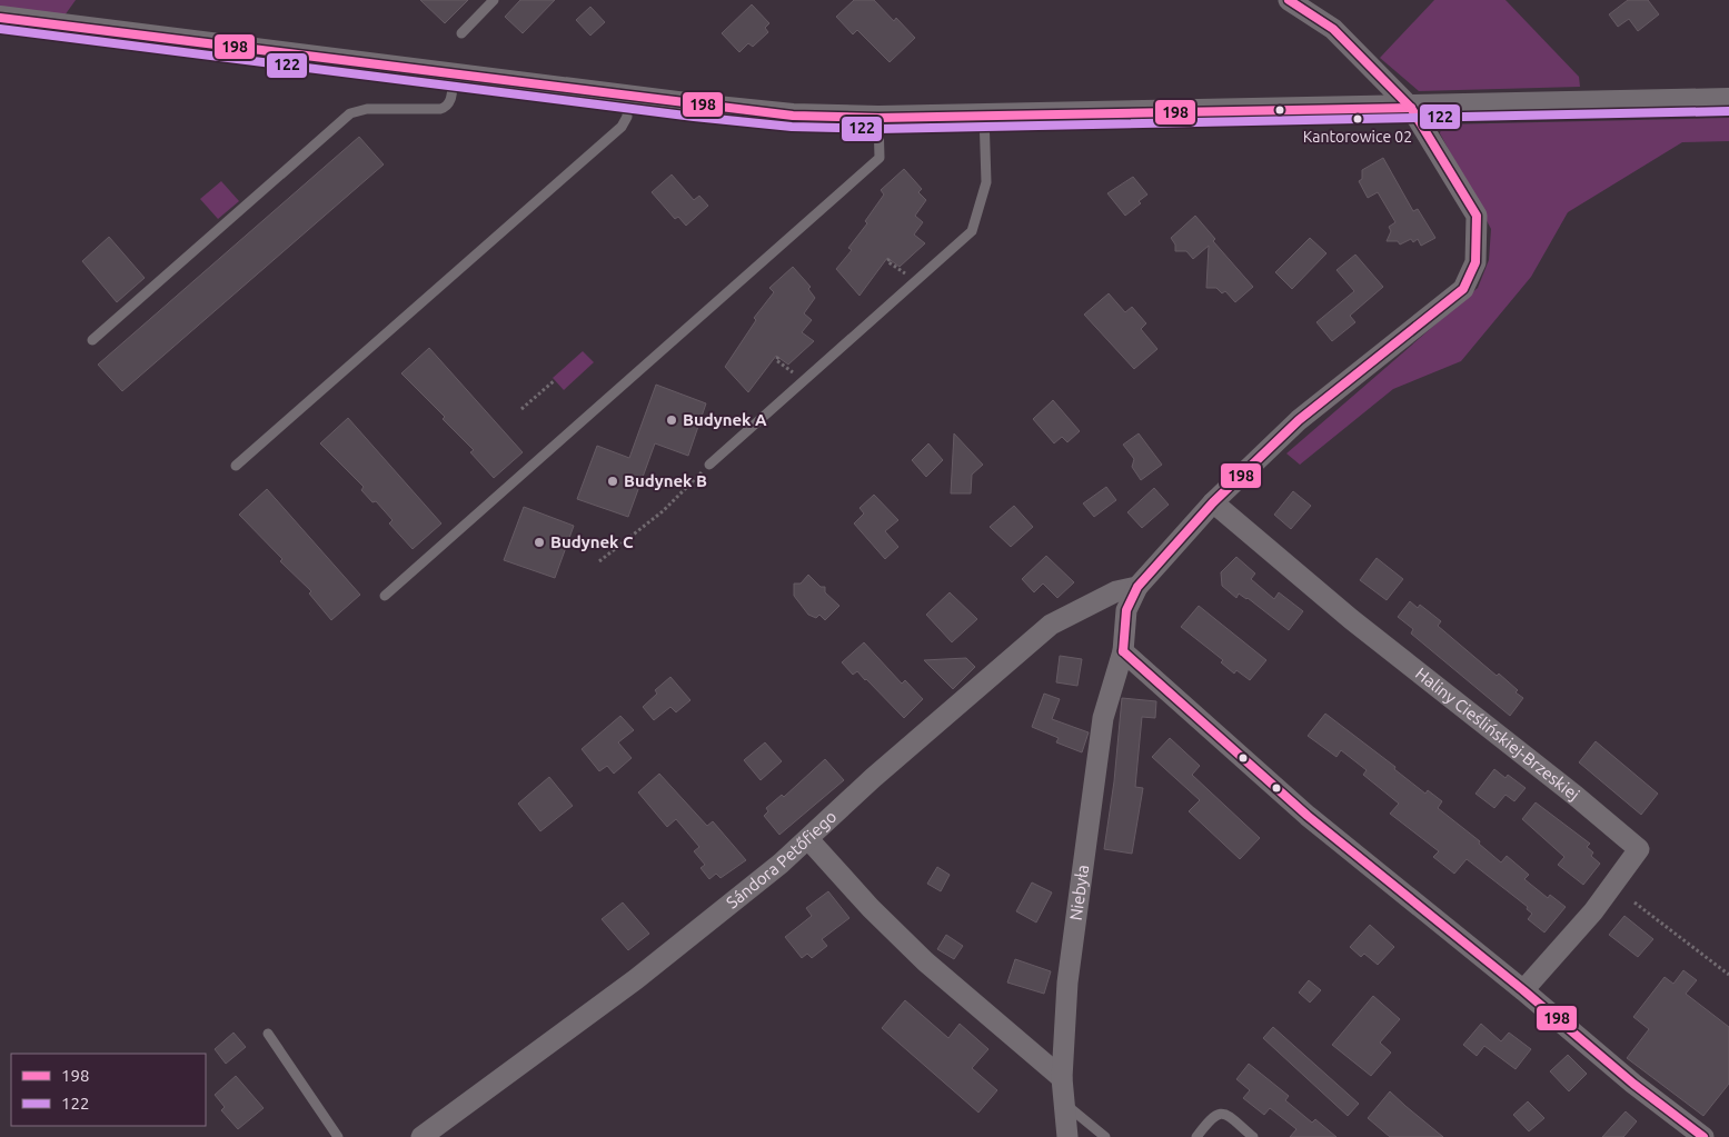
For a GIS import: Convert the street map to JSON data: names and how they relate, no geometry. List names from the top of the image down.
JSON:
{
  "streets": {
    "street": ["Haliny Cieślińskiej-Brzeskiej", "Sándora Petőfiego", "Niebyła"]
  },
  "crossings": [
    ["Sándora Petőfiego", "Niebyła"]
  ],
  "places": [
    "Kantorowice 02",
    "Budynek A",
    "Budynek B",
    "Budynek C"
  ],
  "lines": ["transit line 198", "transit line 122"],
  "legend": ["198", "122"]
}
